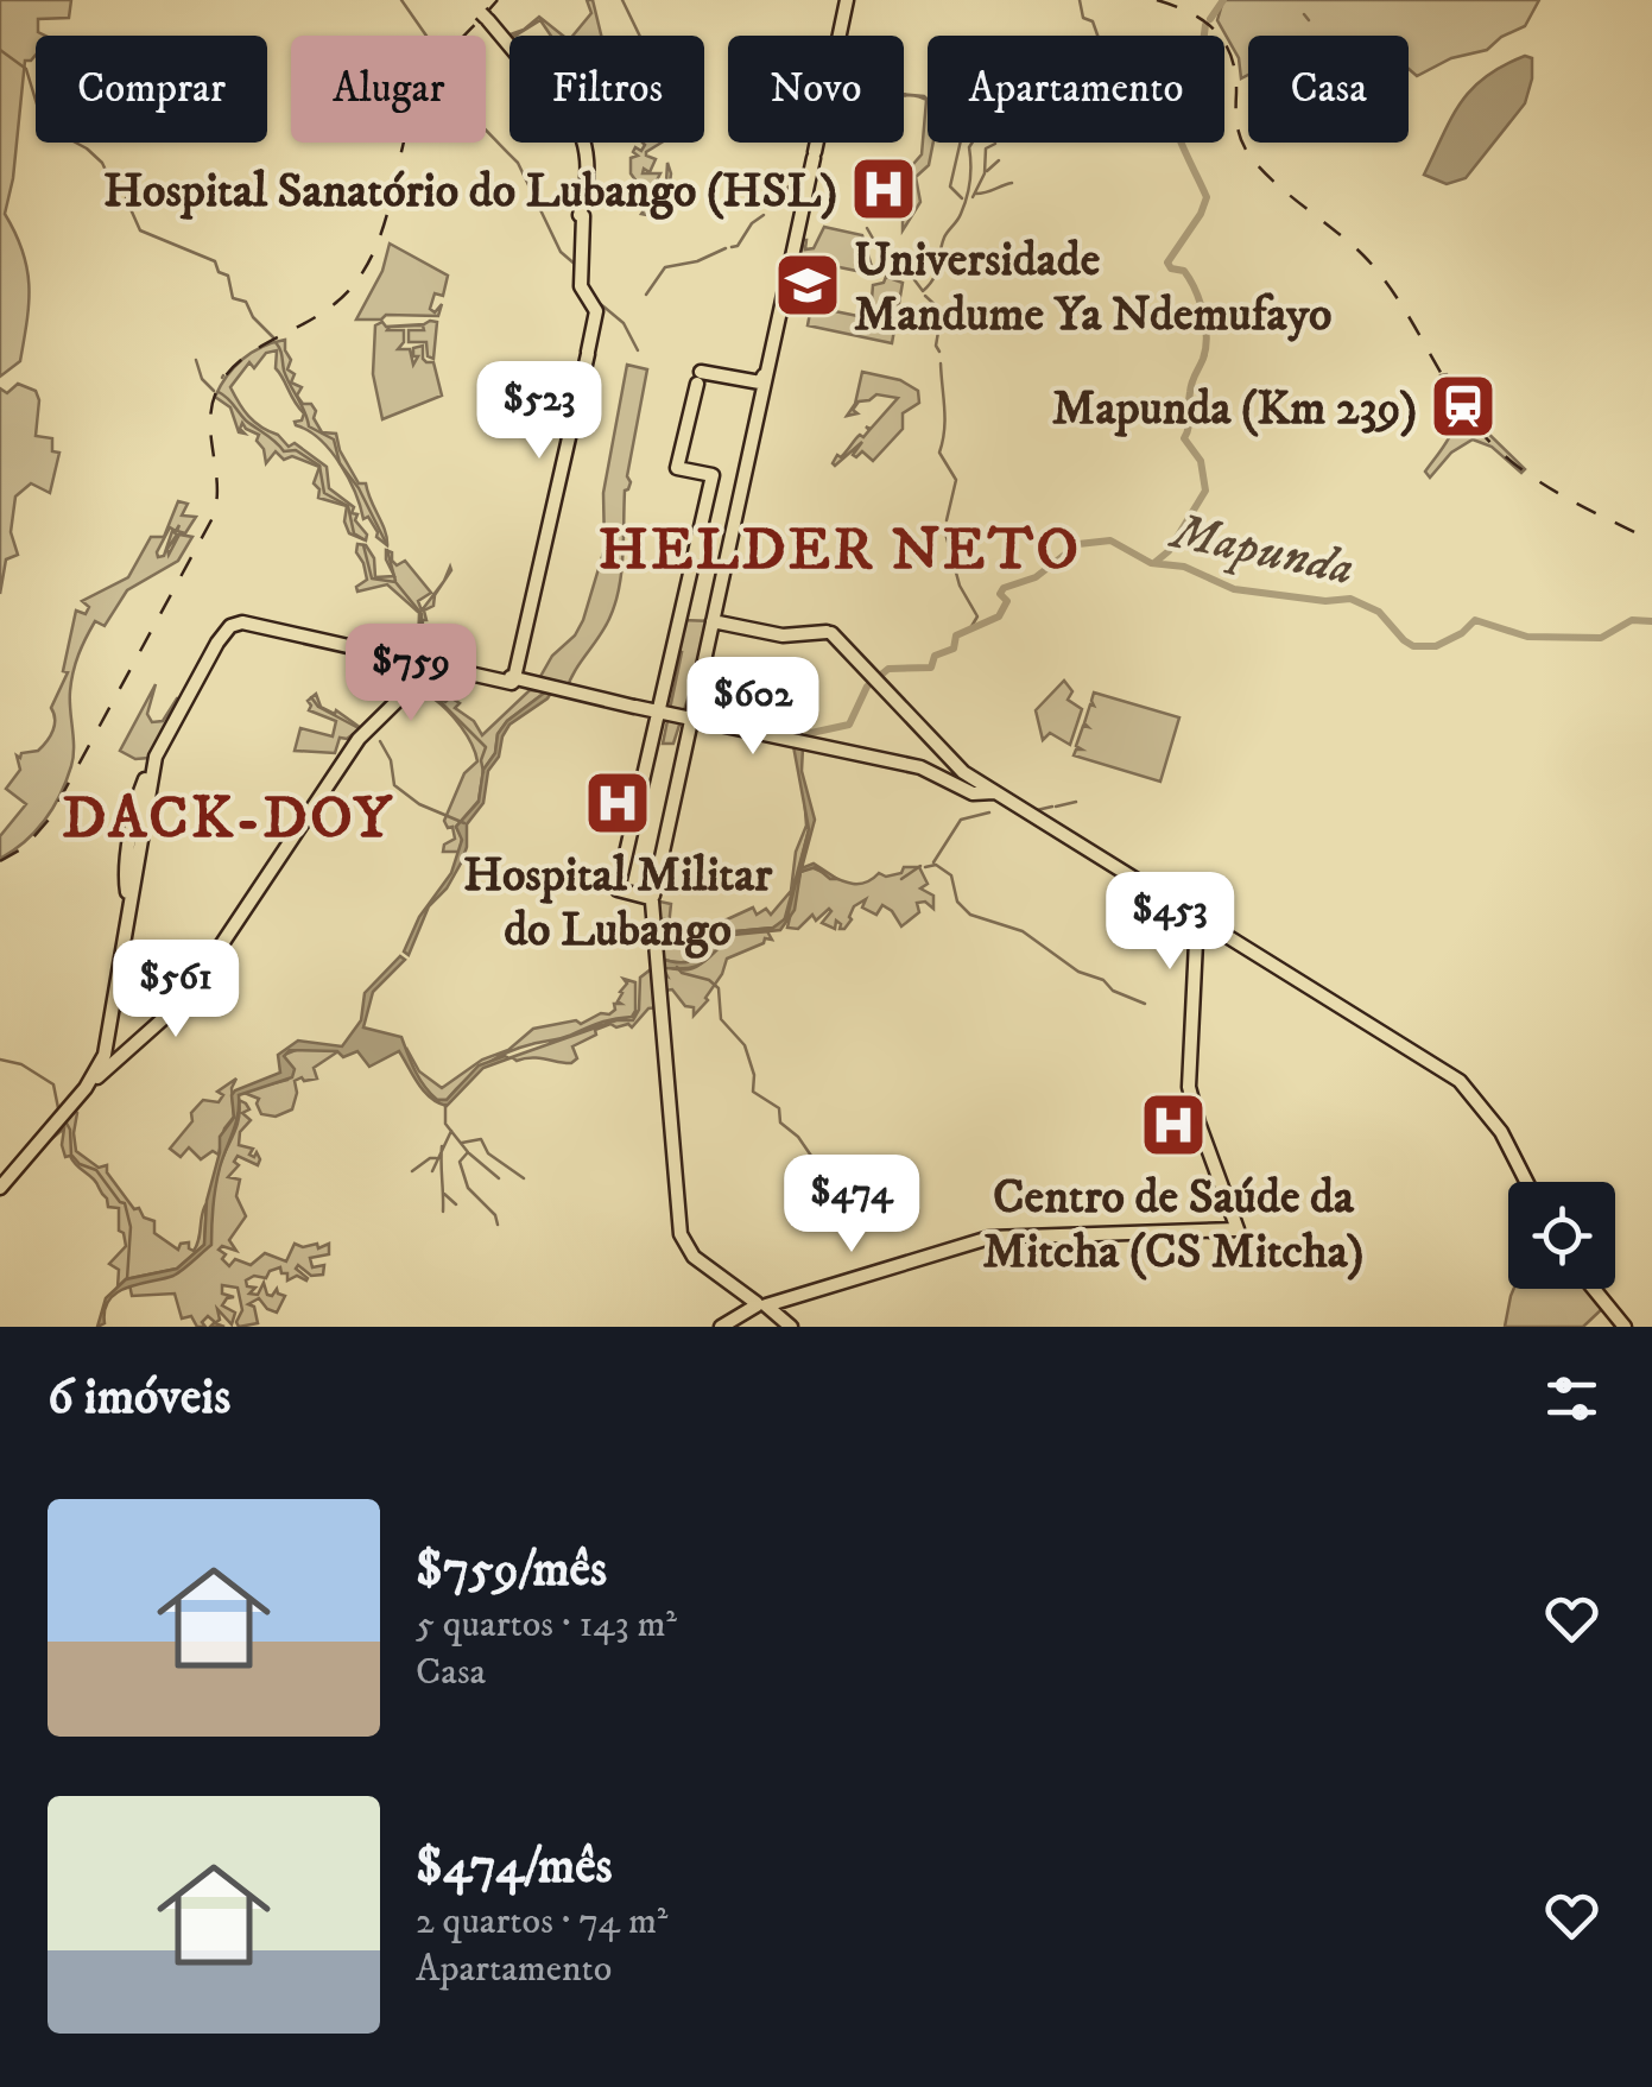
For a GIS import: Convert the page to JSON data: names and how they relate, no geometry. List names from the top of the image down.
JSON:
{
  "districts": ["HELDER NETO", "DACK-DOY"],
  "water": ["Mapunda"],
  "places": {
    "hospital": ["Hospital Sanatório do Lubango (HSL)", "Hospital Militar do Lubango", "Centro de Saúde da Mitcha (CS Mitcha)"],
    "school or university": ["Universidade Mandume Ya Ndemufayo"],
    "station": ["Mapunda (Km 239)"]
  },
  "page": {
    "chip": [
      "Comprar",
      "Alugar",
      "Filtros",
      "Novo",
      "Apartamento",
      "Casa"
    ],
    "price": [
      "$523",
      "$759",
      "$602",
      "$453",
      "$561",
      "$474"
    ],
    "heading": "6 imóveis",
    "list": [
      {
        "name": "$759/mês",
        "note": "5 quartos · 143 m² · Casa"
      },
      {
        "name": "$474/mês",
        "note": "2 quartos · 74 m² · Apartamento"
      }
    ]
  }
}
